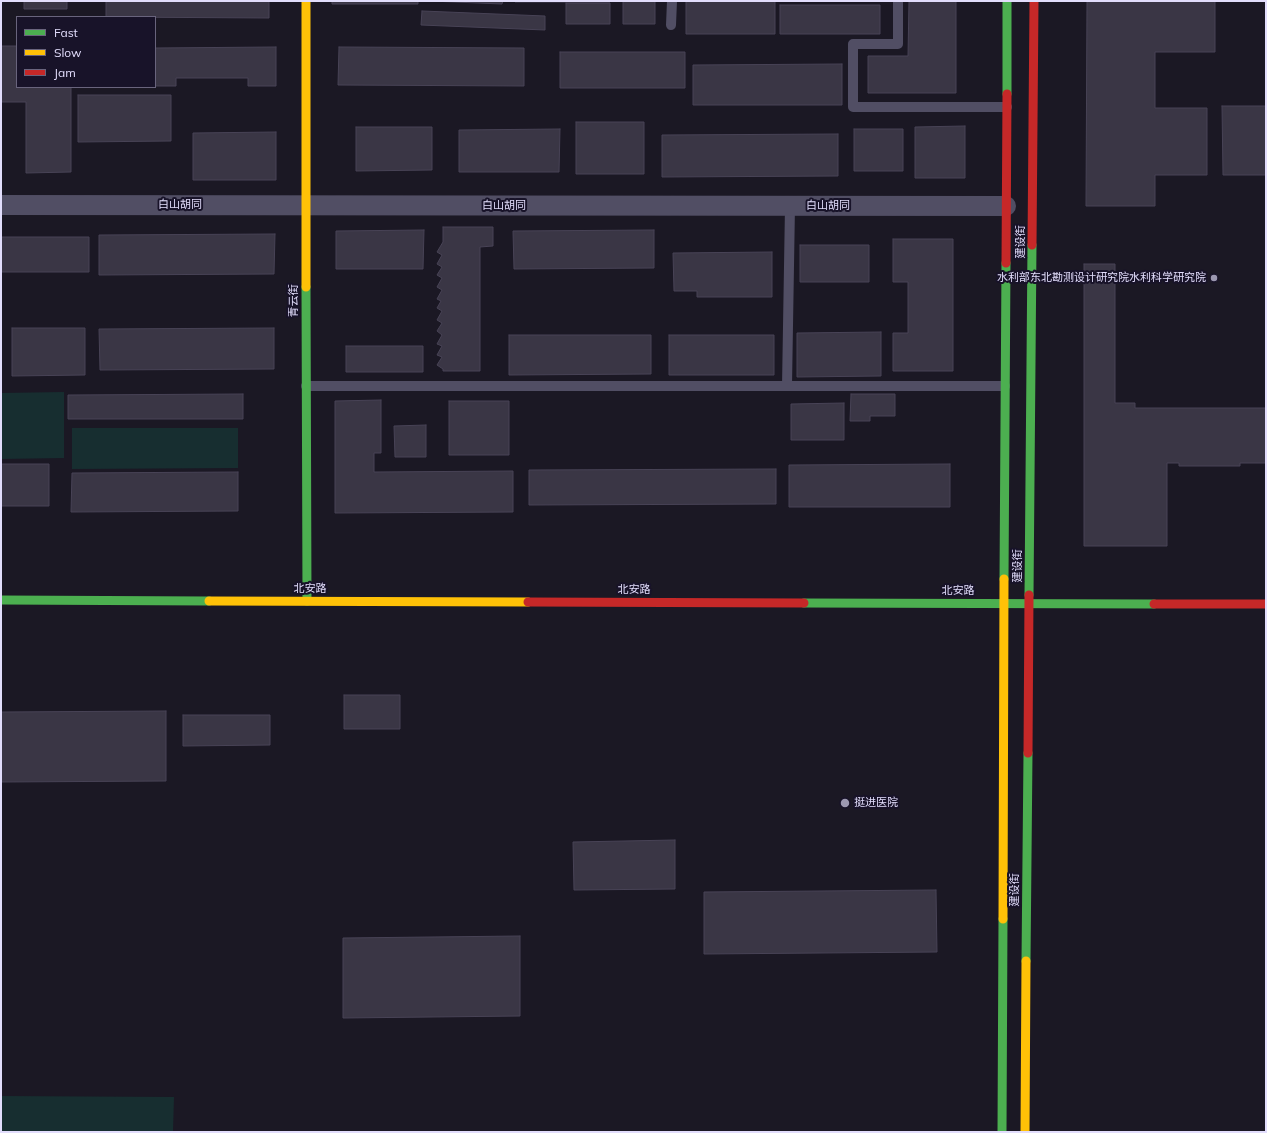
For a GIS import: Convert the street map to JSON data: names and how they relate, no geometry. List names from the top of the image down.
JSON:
{
  "streets": {
    "main road": ["建设街", "青云街", "北安路"],
    "street": ["白山胡同"]
  },
  "crossings": [
    ["白山胡同", "建设街"],
    ["白山胡同", "青云街"],
    ["建设街", "北安路"],
    ["青云街", "北安路"]
  ],
  "places": ["水利部东北勘测设计研究院水利科学研究院", "挺进医院"],
  "legend": ["Fast", "Slow", "Jam"]
}
